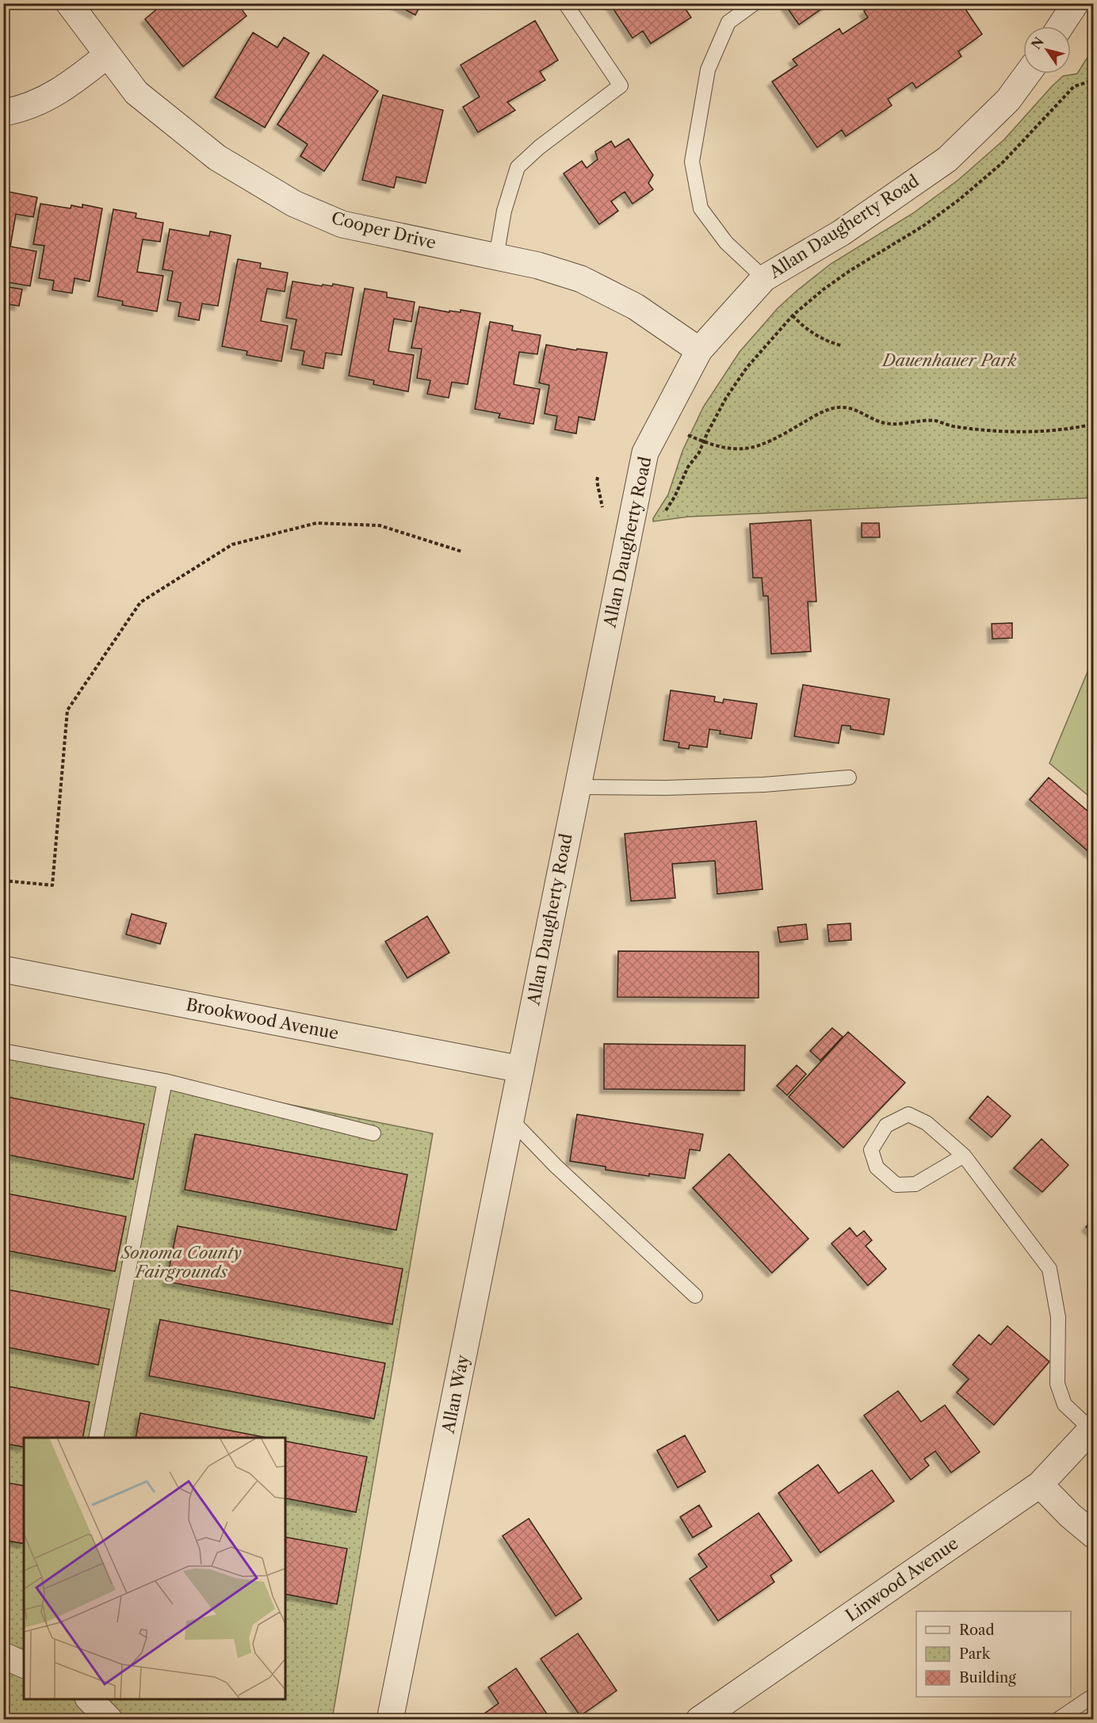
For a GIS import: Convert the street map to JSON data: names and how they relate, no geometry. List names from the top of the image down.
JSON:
{
  "streets": {
    "street": [
      "Allan Daugherty Road",
      "Cooper Drive",
      "Brookwood Avenue",
      "Allan Way",
      "Linwood Avenue"
    ]
  },
  "crossings": [
    ["Allan Daugherty Road", "Cooper Drive"],
    ["Allan Daugherty Road", "Brookwood Avenue"],
    ["Allan Daugherty Road", "Allan Way"],
    ["Brookwood Avenue", "Allan Way"]
  ],
  "parks": ["Dauenhauer Park", "Sonoma County Fairgrounds"],
  "legend": ["Road", "Park", "Building"],
  "north": "top left"
}
